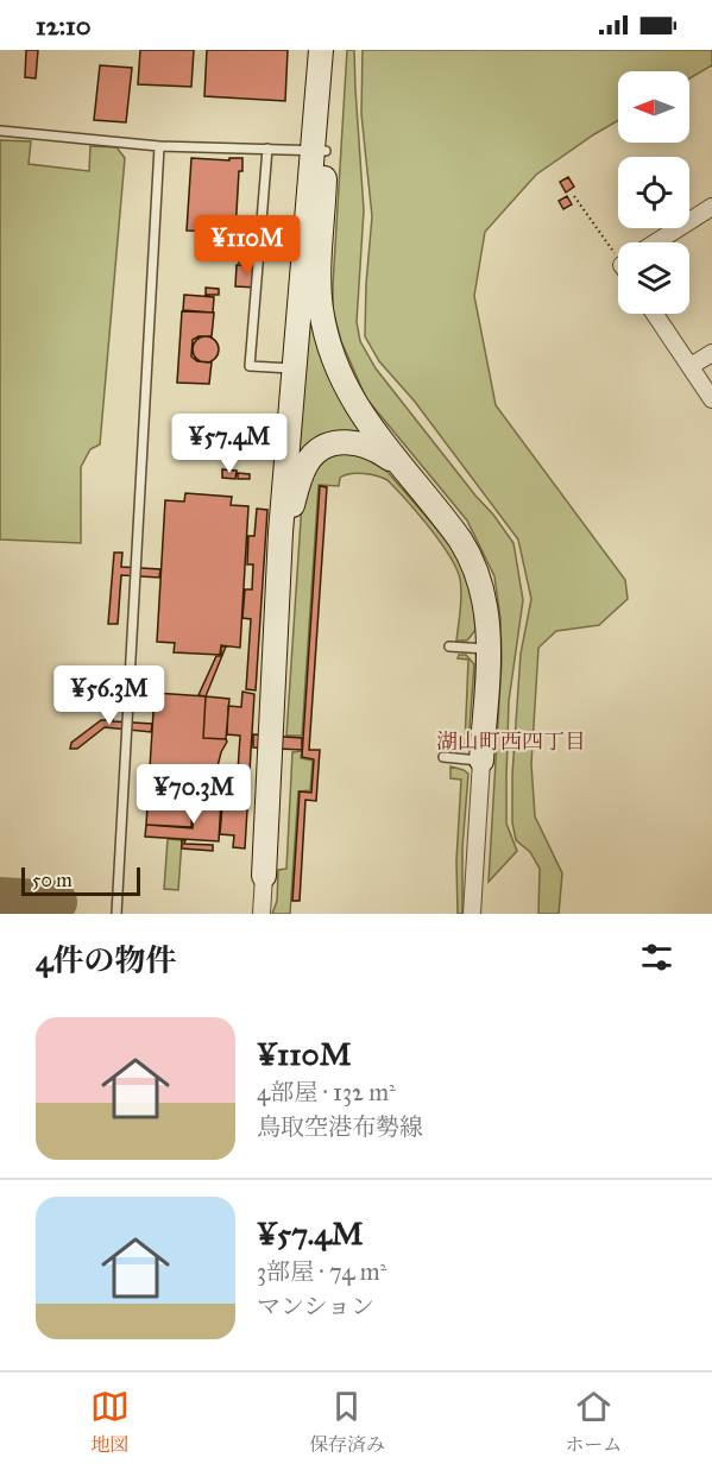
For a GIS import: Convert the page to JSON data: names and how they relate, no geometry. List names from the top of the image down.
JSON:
{
  "districts": ["湖山町西四丁目"],
  "scale_bar": "50 m",
  "north": "left",
  "page": {
    "status": "12:10",
    "price": [
      "¥110M",
      "¥57.4M",
      "¥56.3M",
      "¥70.3M"
    ],
    "scale": "50 m",
    "heading": "4件の物件",
    "list": [
      {
        "name": "¥110M",
        "note": "4部屋 · 132 m² · 鳥取空港布勢線"
      },
      {
        "name": "¥57.4M",
        "note": "3部屋 · 74 m² · マンション"
      }
    ],
    "tabs": ["地図", "保存済み", "ホーム"]
  }
}
